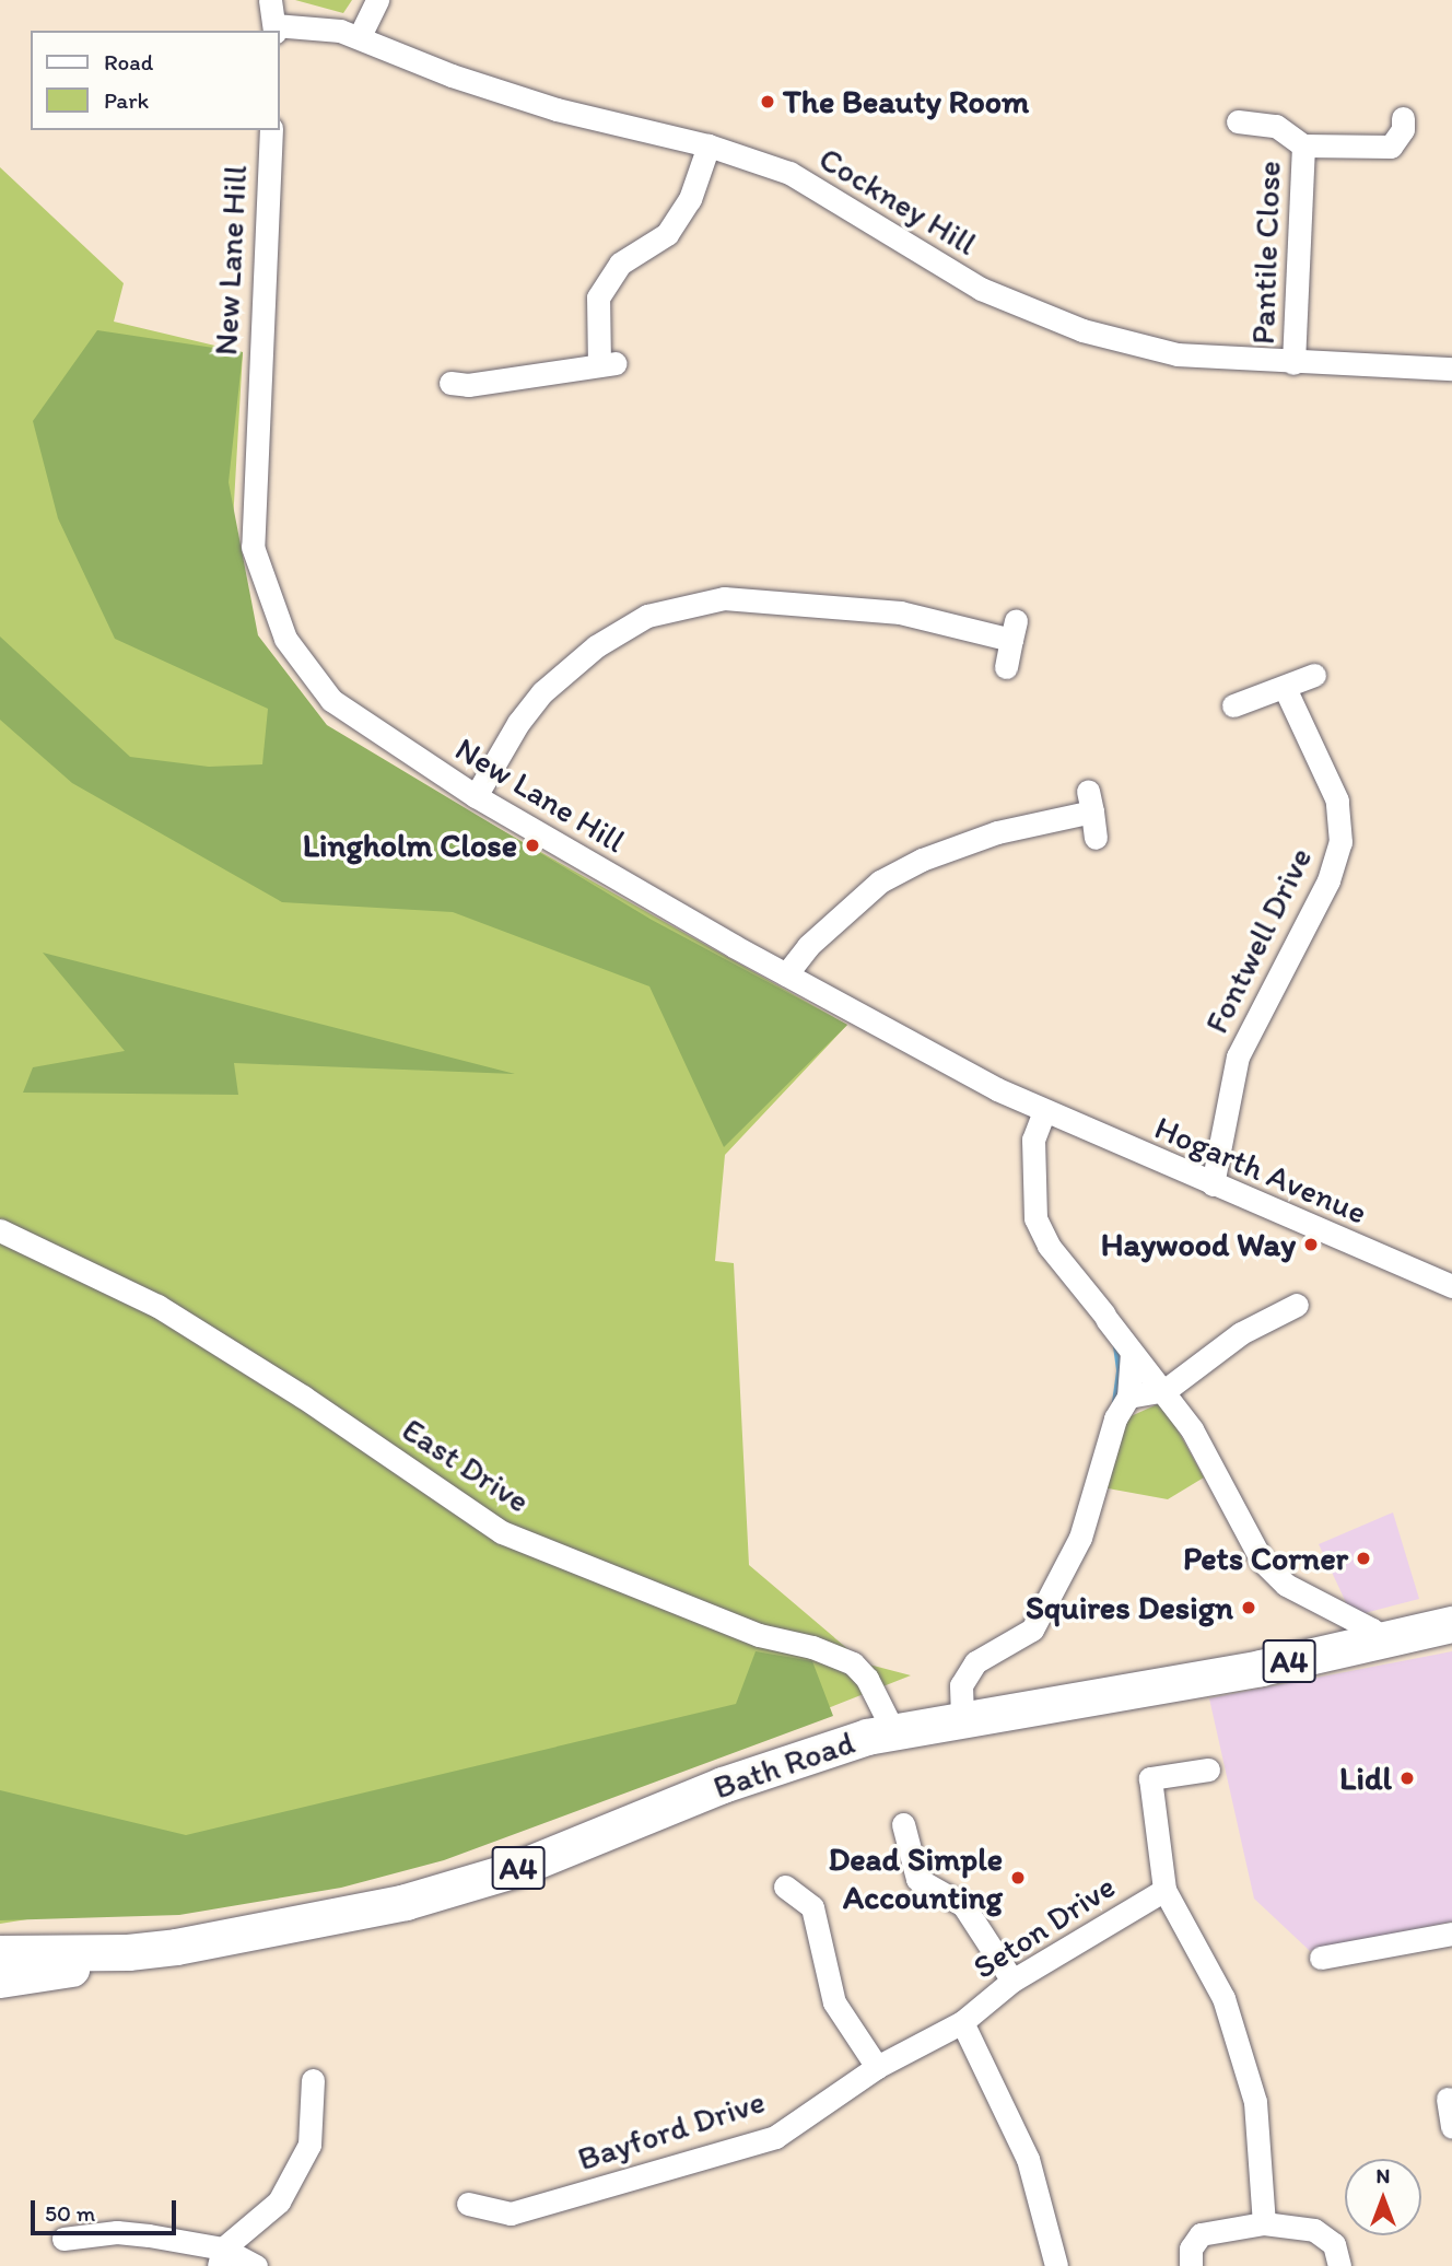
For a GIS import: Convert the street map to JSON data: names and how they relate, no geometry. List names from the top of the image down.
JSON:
{
  "streets": {
    "main road": ["A4", "Bath Road"],
    "street": [
      "Cockney Hill",
      "Pantile Close",
      "New Lane Hill",
      "Fontwell Drive",
      "Hogarth Avenue",
      "East Drive",
      "Seton Drive",
      "Bayford Drive"
    ]
  },
  "crossings": [
    ["Cockney Hill", "Pantile Close"],
    ["New Lane Hill", "Hogarth Avenue"],
    ["Fontwell Drive", "Hogarth Avenue"],
    ["East Drive", "Bath Road"],
    ["Seton Drive", "Bayford Drive"]
  ],
  "places": [
    "The Beauty Room",
    "Lingholm Close",
    "Haywood Way",
    "Pets Corner",
    "Squires Design",
    "Lidl",
    "Dead Simple Accounting"
  ],
  "legend": ["Road", "Park"],
  "scale_bar": "50 m",
  "north": "top"
}
